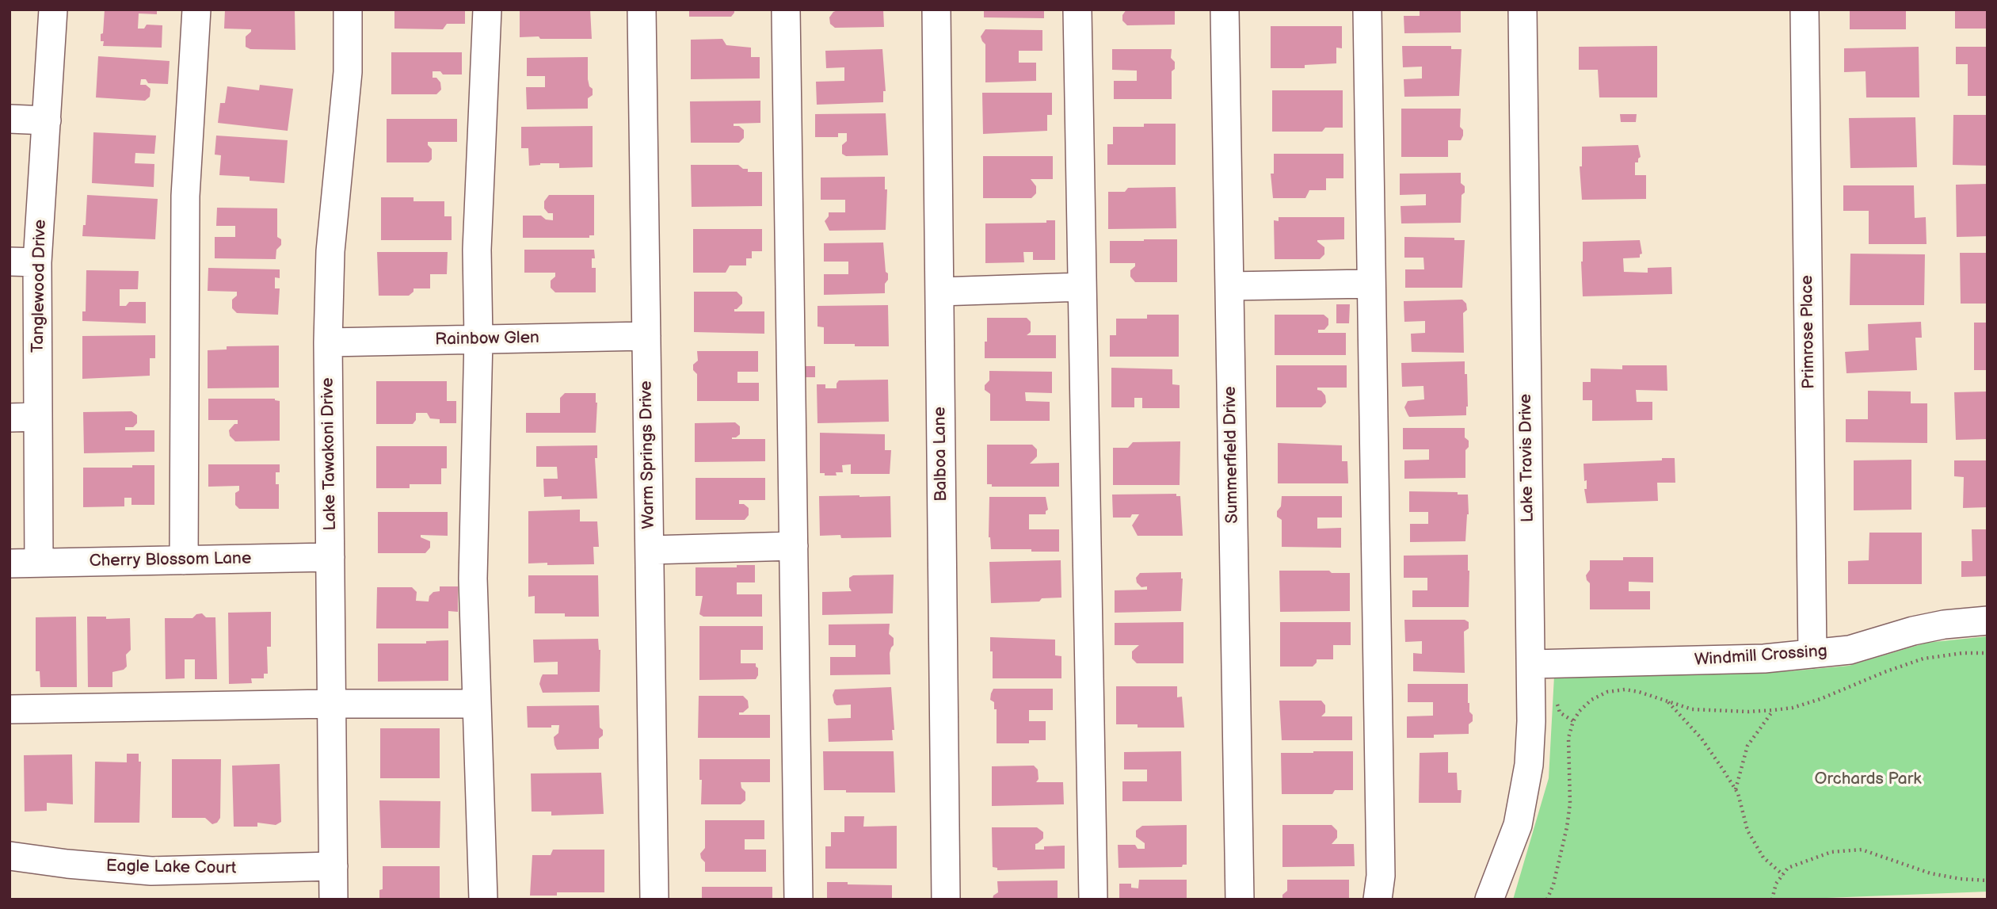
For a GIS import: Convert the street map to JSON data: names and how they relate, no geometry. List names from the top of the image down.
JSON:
{
  "streets": {
    "street": [
      "Tanglewood Drive",
      "Primrose Place",
      "Rainbow Glen",
      "Lake Tawakoni Drive",
      "Balboa Lane",
      "Warm Springs Drive",
      "Summerfield Drive",
      "Lake Travis Drive",
      "Cherry Blossom Lane",
      "Windmill Crossing",
      "Eagle Lake Court"
    ]
  },
  "crossings": [
    ["Tanglewood Drive", "Cherry Blossom Lane"],
    ["Primrose Place", "Windmill Crossing"],
    ["Rainbow Glen", "Lake Tawakoni Drive"],
    ["Rainbow Glen", "Warm Springs Drive"],
    ["Lake Tawakoni Drive", "Cherry Blossom Lane"],
    ["Lake Tawakoni Drive", "Eagle Lake Court"],
    ["Lake Travis Drive", "Windmill Crossing"]
  ],
  "parks": ["Orchards Park"]
}
